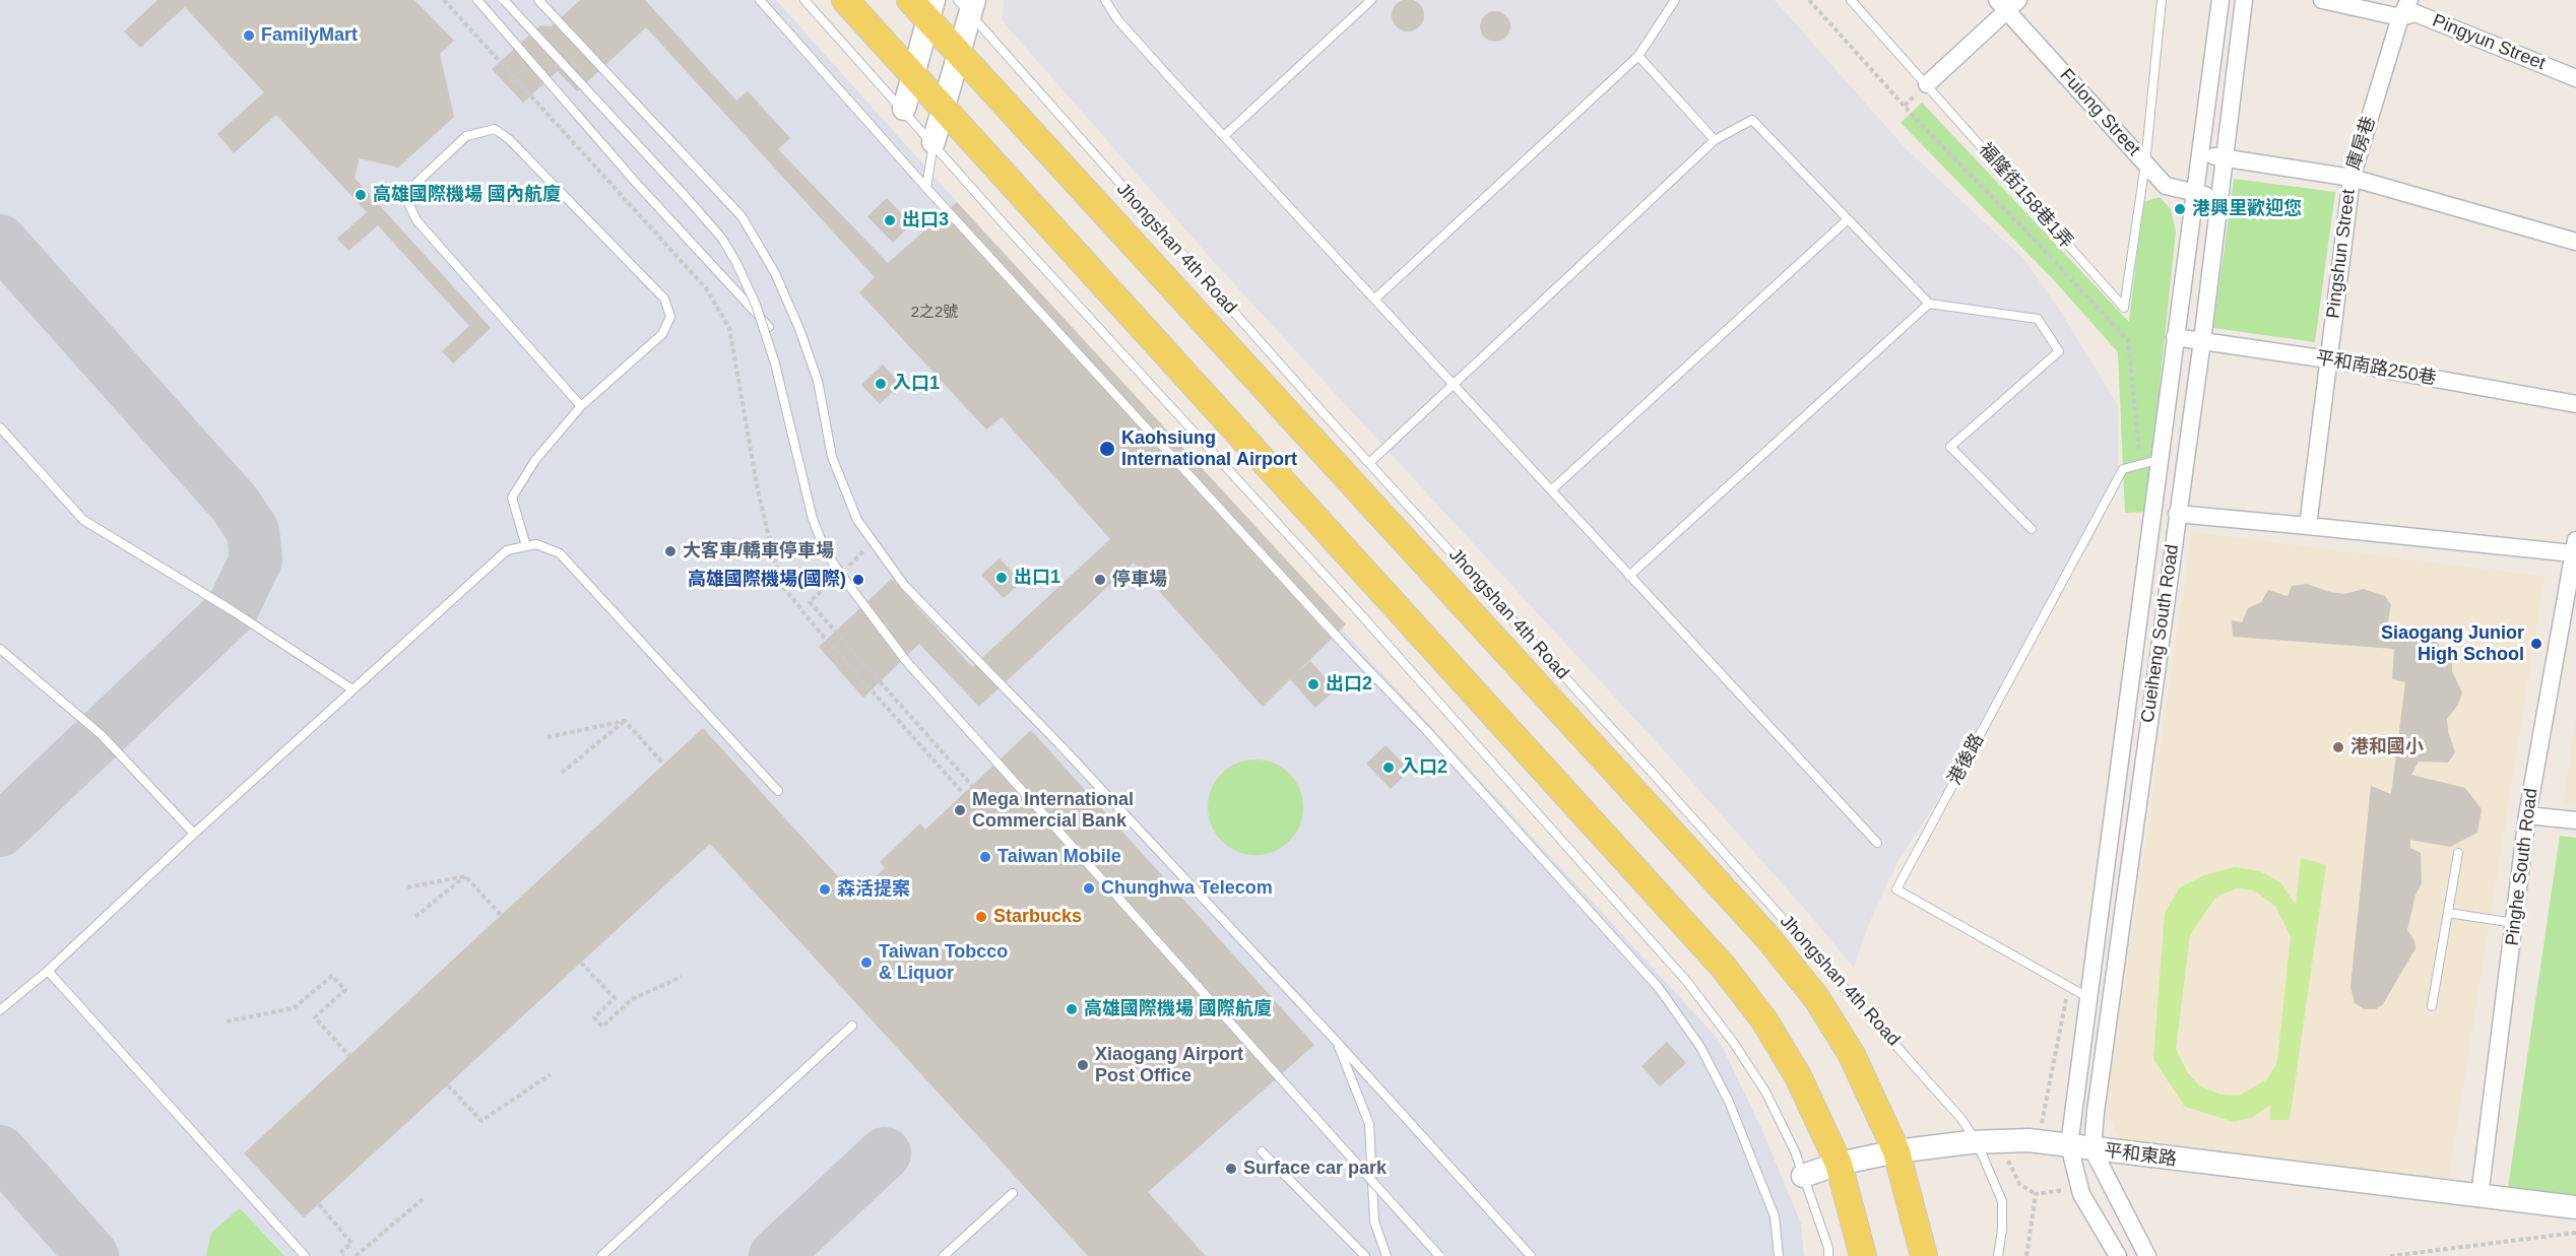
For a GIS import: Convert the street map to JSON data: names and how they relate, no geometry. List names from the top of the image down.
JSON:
{
  "streets": {
    "main road": ["Jhongshan 4th Road"],
    "street": [
      "Pingyun Street",
      "Fulong Street",
      "庫房巷",
      "Pingshun Street",
      "平和南路250巷",
      "Cueiheng South Road",
      "Pinghe South Road",
      "平和東路"
    ],
    "lane": ["福隆街158巷1弄", "港後路"]
  },
  "crossings": [
    ["Pingyun Street", "庫房巷"],
    ["Fulong Street", "福隆街158巷1弄"],
    ["Fulong Street", "Cueiheng South Road"],
    ["庫房巷", "Pingshun Street"],
    ["庫房巷", "Cueiheng South Road"],
    ["Jhongshan 4th Road", "平和東路"],
    ["Pingshun Street", "平和南路250巷"],
    ["平和南路250巷", "Cueiheng South Road"],
    ["Cueiheng South Road", "港後路"],
    ["Cueiheng South Road", "平和東路"],
    ["Pinghe South Road", "平和東路"]
  ],
  "places": [
    "FamilyMart",
    "高雄國際機場 國內航廈",
    "港興里歡迎您",
    "出口3",
    "入口1",
    "Kaohsiung International Airport",
    "大客車/轎車停車場",
    "出口1",
    "高雄國際機場(國際)",
    "停車場",
    "Siaogang Junior High School",
    "出口2",
    "港和國小",
    "入口2",
    "Mega International Commercial Bank",
    "Taiwan Mobile",
    "Chunghwa Telecom",
    "森活提案",
    "Starbucks",
    "Taiwan Tobcco & Liquor",
    "高雄國際機場 國際航廈",
    "Xiaogang Airport Post Office",
    "Surface car park"
  ],
  "house_numbers": ["2之2號"]
}
